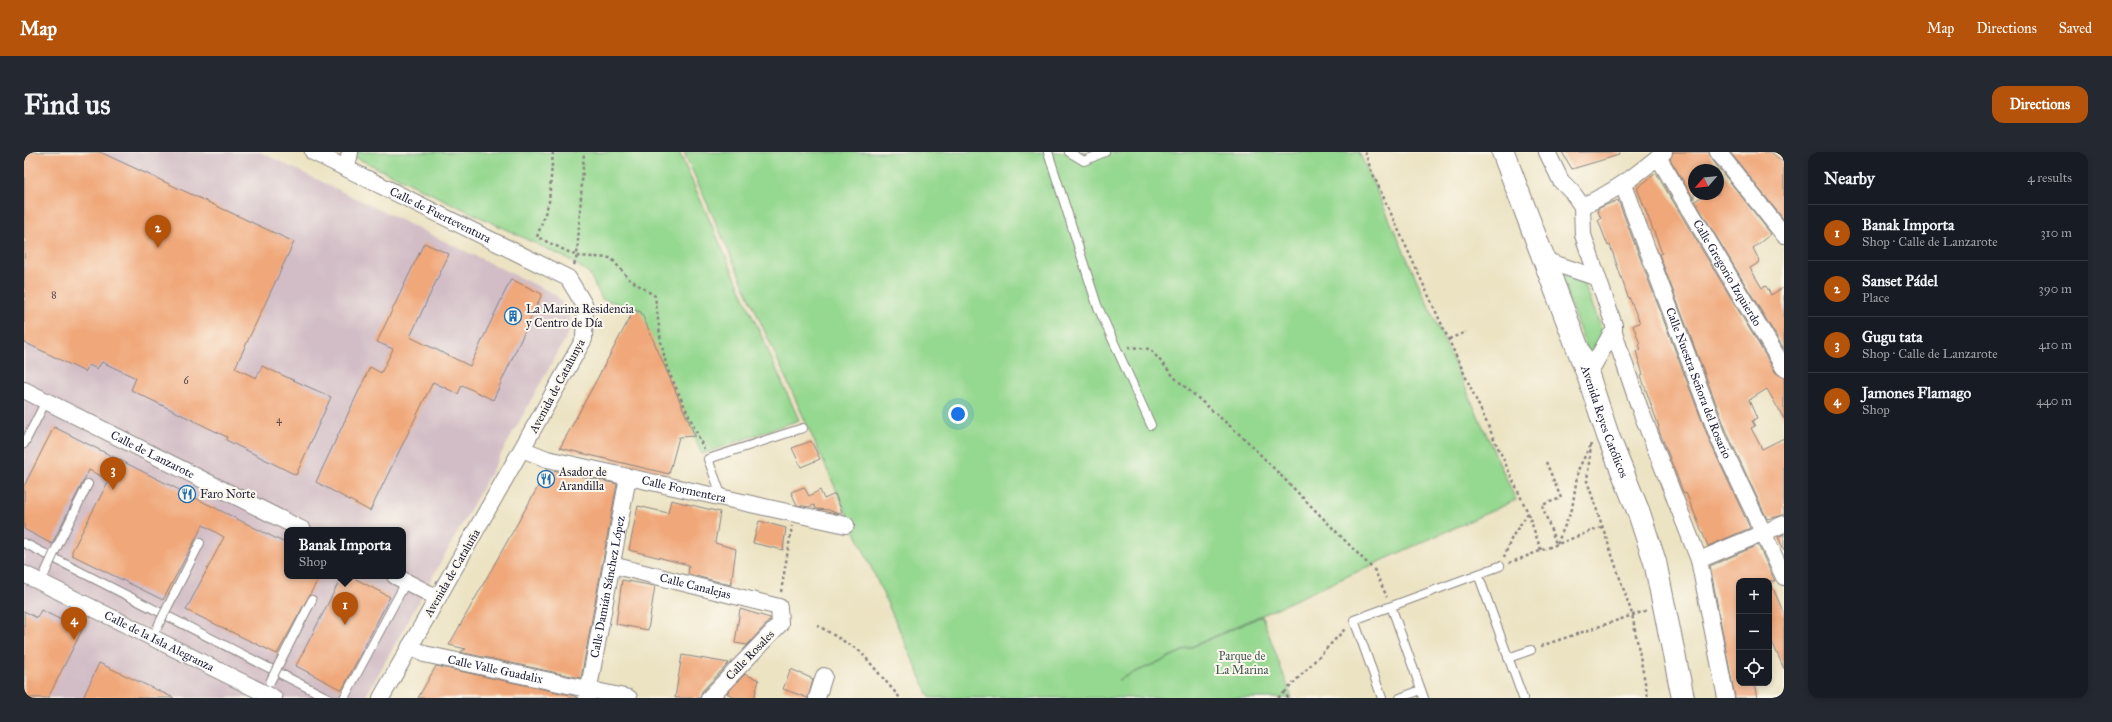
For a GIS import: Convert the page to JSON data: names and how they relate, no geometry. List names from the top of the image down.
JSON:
{
  "streets": {
    "main road": ["Avenida Reyes Católicos"],
    "street": [
      "Calle de Fuerteventura",
      "Calle Gregorio Izquierdo",
      "Calle Nuestra Señora del Rosario",
      "Avenida de Catalunya",
      "Calle de Lanzarote",
      "Calle Formentera",
      "Avenida de Cataluña",
      "Calle Canalejas",
      "Calle Damián Sánchez López",
      "Calle de la Isla Alegranza",
      "Calle Rosales",
      "Calle Valle Guadalix"
    ]
  },
  "crossings": [
    ["Calle de Fuerteventura", "Avenida de Catalunya"],
    ["Avenida de Catalunya", "Calle Formentera"],
    ["Avenida de Catalunya", "Avenida de Cataluña"],
    ["Calle Formentera", "Avenida de Cataluña"],
    ["Calle Formentera", "Calle Damián Sánchez López"],
    ["Avenida de Cataluña", "Calle Valle Guadalix"],
    ["Calle Canalejas", "Calle Damián Sánchez López"],
    ["Calle Canalejas", "Calle Rosales"],
    ["Calle Damián Sánchez López", "Calle Valle Guadalix"]
  ],
  "parks": ["Parque de La Marina"],
  "places": {
    "building": ["La Marina Residencia y Centro de Día"],
    "restaurant": ["Asador de Arandilla", "Faro Norte"]
  },
  "house_numbers": ["8", "6", "4"],
  "north": "bottom left",
  "page": {
    "header": "Map",
    "nav": ["Map", "Directions", "Saved"],
    "buttons": "Directions",
    "title": "Find us",
    "heading": ["Nearby", "4 results"],
    "list": [
      {
        "mark": "1",
        "name": "Banak Importa",
        "note": "Shop · Calle de Lanzarote",
        "value": "310 m"
      },
      {
        "mark": "2",
        "name": "Sanset Pádel",
        "note": "Place",
        "value": "390 m"
      },
      {
        "mark": "3",
        "name": "Gugu tata",
        "note": "Shop · Calle de Lanzarote",
        "value": "410 m"
      },
      {
        "mark": "4",
        "name": "Jamones Flamago",
        "note": "Shop",
        "value": "440 m"
      }
    ],
    "pins": [
      "2",
      "3",
      "1",
      "4"
    ],
    "popup": ["Banak Importa", "Shop"],
    "map_buttons": ["+", "−"]
  }
}
